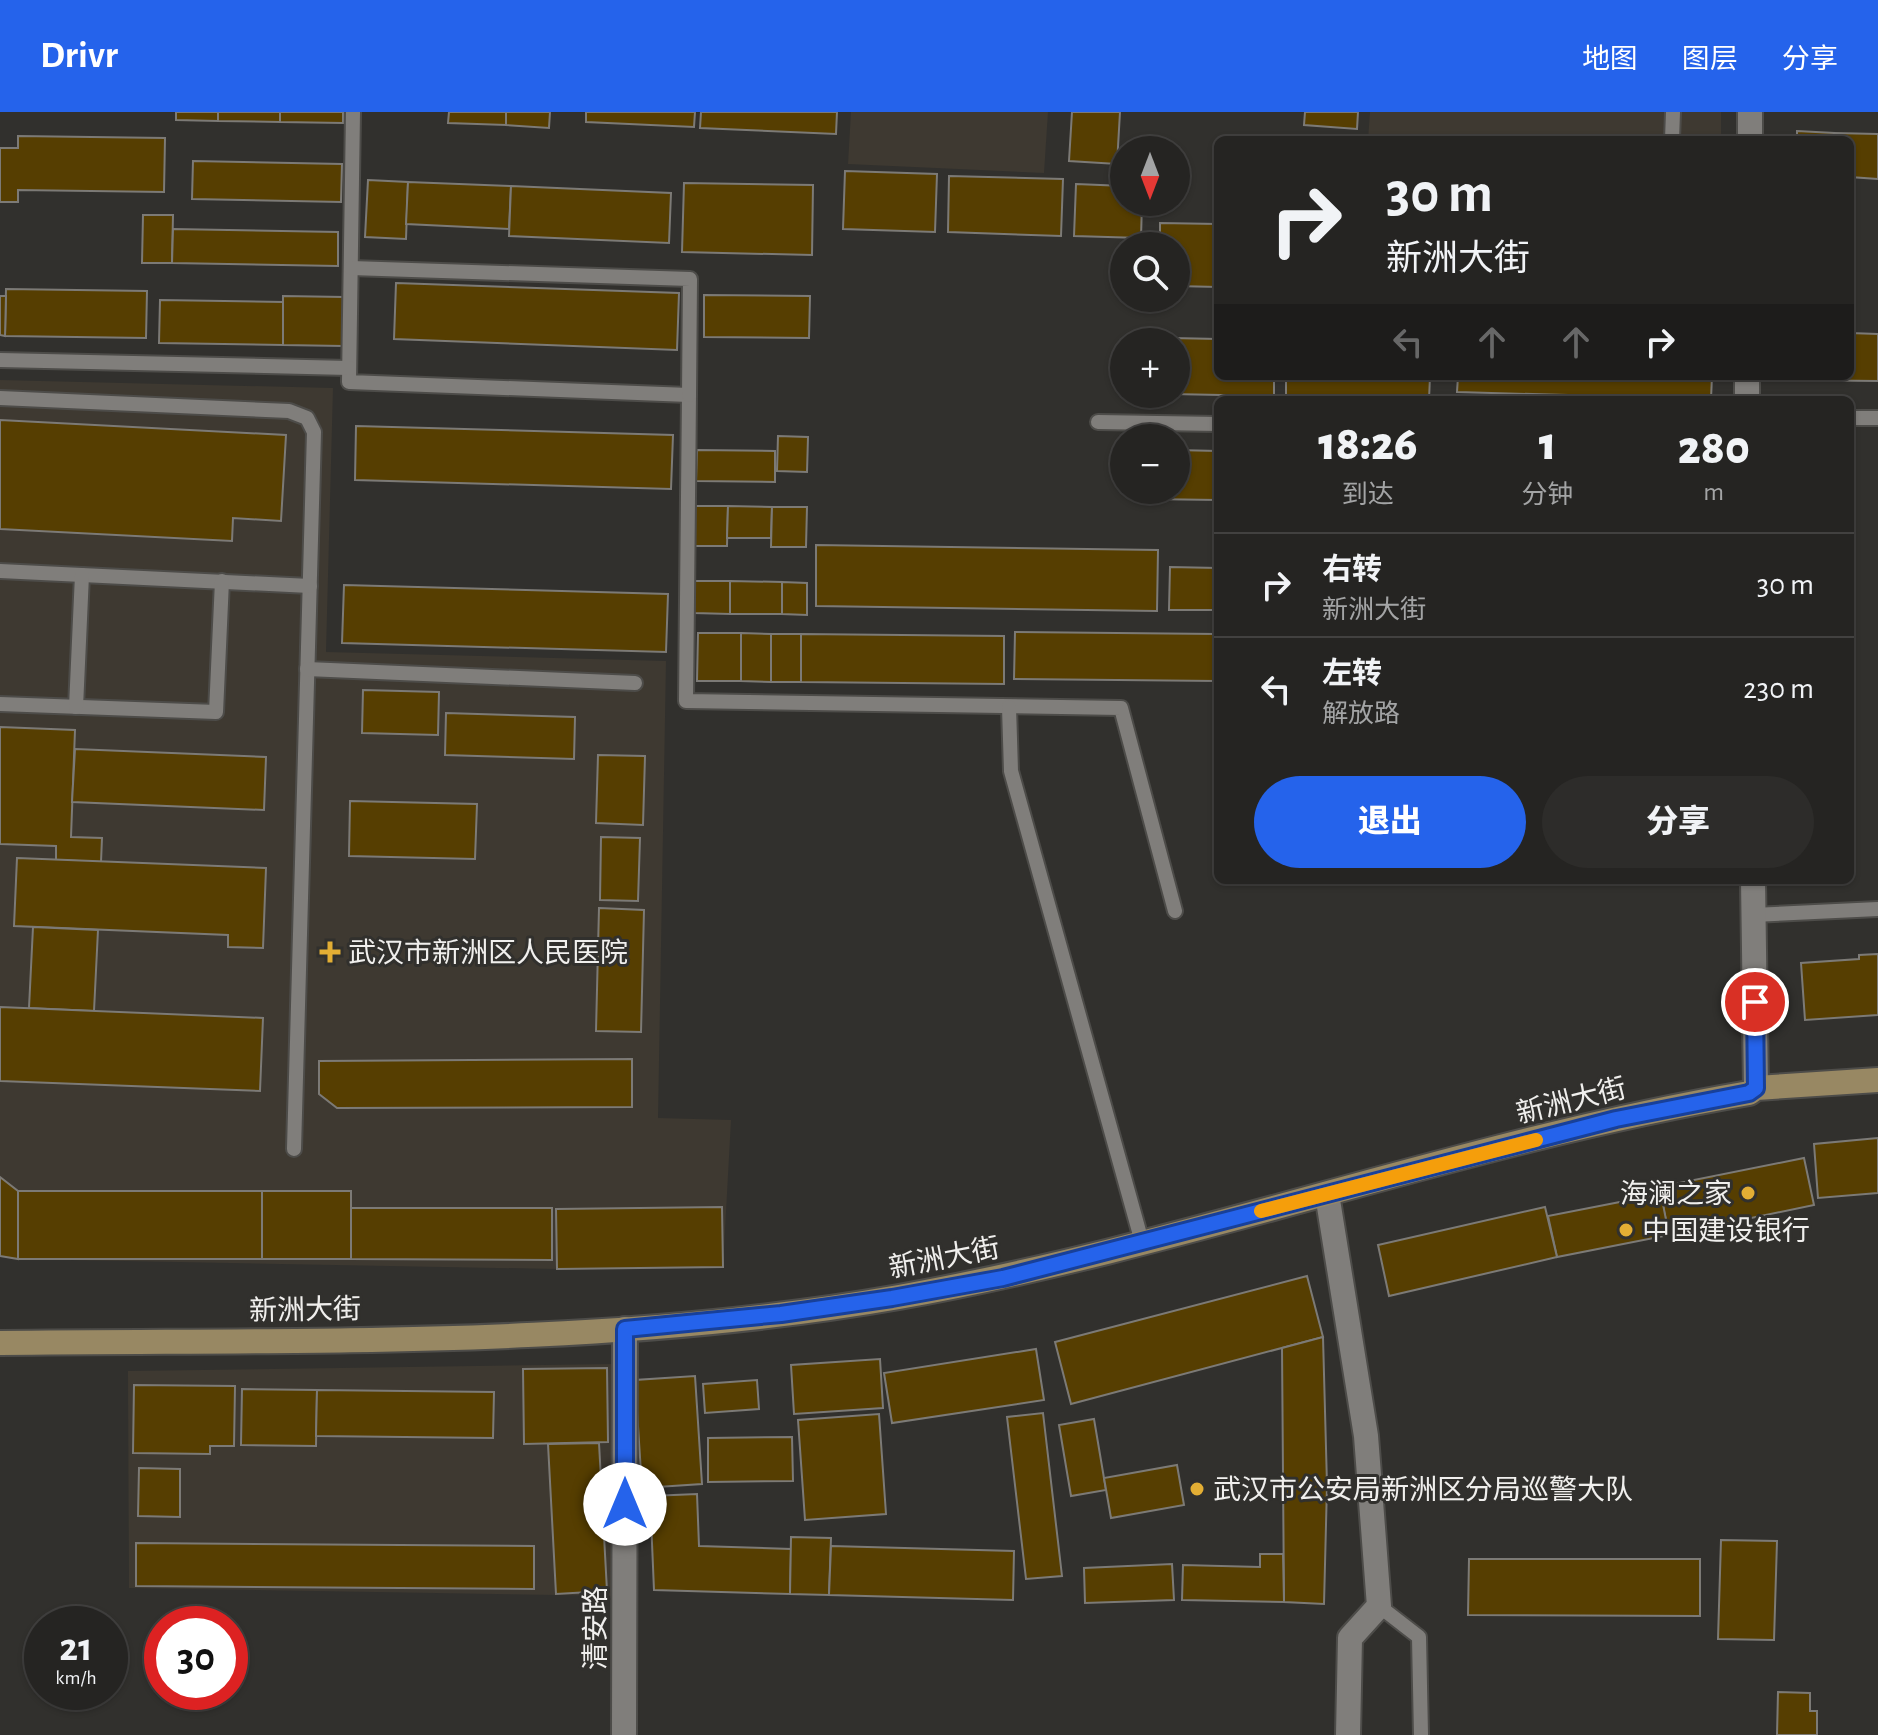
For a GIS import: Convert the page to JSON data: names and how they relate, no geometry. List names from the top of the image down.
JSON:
{
  "streets": {
    "main road": ["新洲大街"],
    "street": ["清安路"]
  },
  "crossings": [
    ["新洲大街", "清安路"]
  ],
  "places": {
    "health": ["武汉市新洲区人民医院"],
    "other": ["海澜之家", "中国建设银行", "武汉市公安局新洲区分局巡警大队"]
  },
  "north": "bottom",
  "page": {
    "header": "Drivr",
    "nav": ["地图", "图层", "分享"],
    "map_buttons": ["+", "−"],
    "turn": ["30 m", "新洲大街"],
    "eta": [
      "18:26",
      "到达",
      "1",
      "分钟",
      "280",
      "m"
    ],
    "list": [
      {
        "name": "右转",
        "note": "新洲大街",
        "value": "30 m"
      },
      {
        "name": "左转",
        "note": "解放路",
        "value": "230 m"
      }
    ],
    "buttons": ["退出", "分享"],
    "speed": "21 km/h",
    "limit": "30"
  }
}
